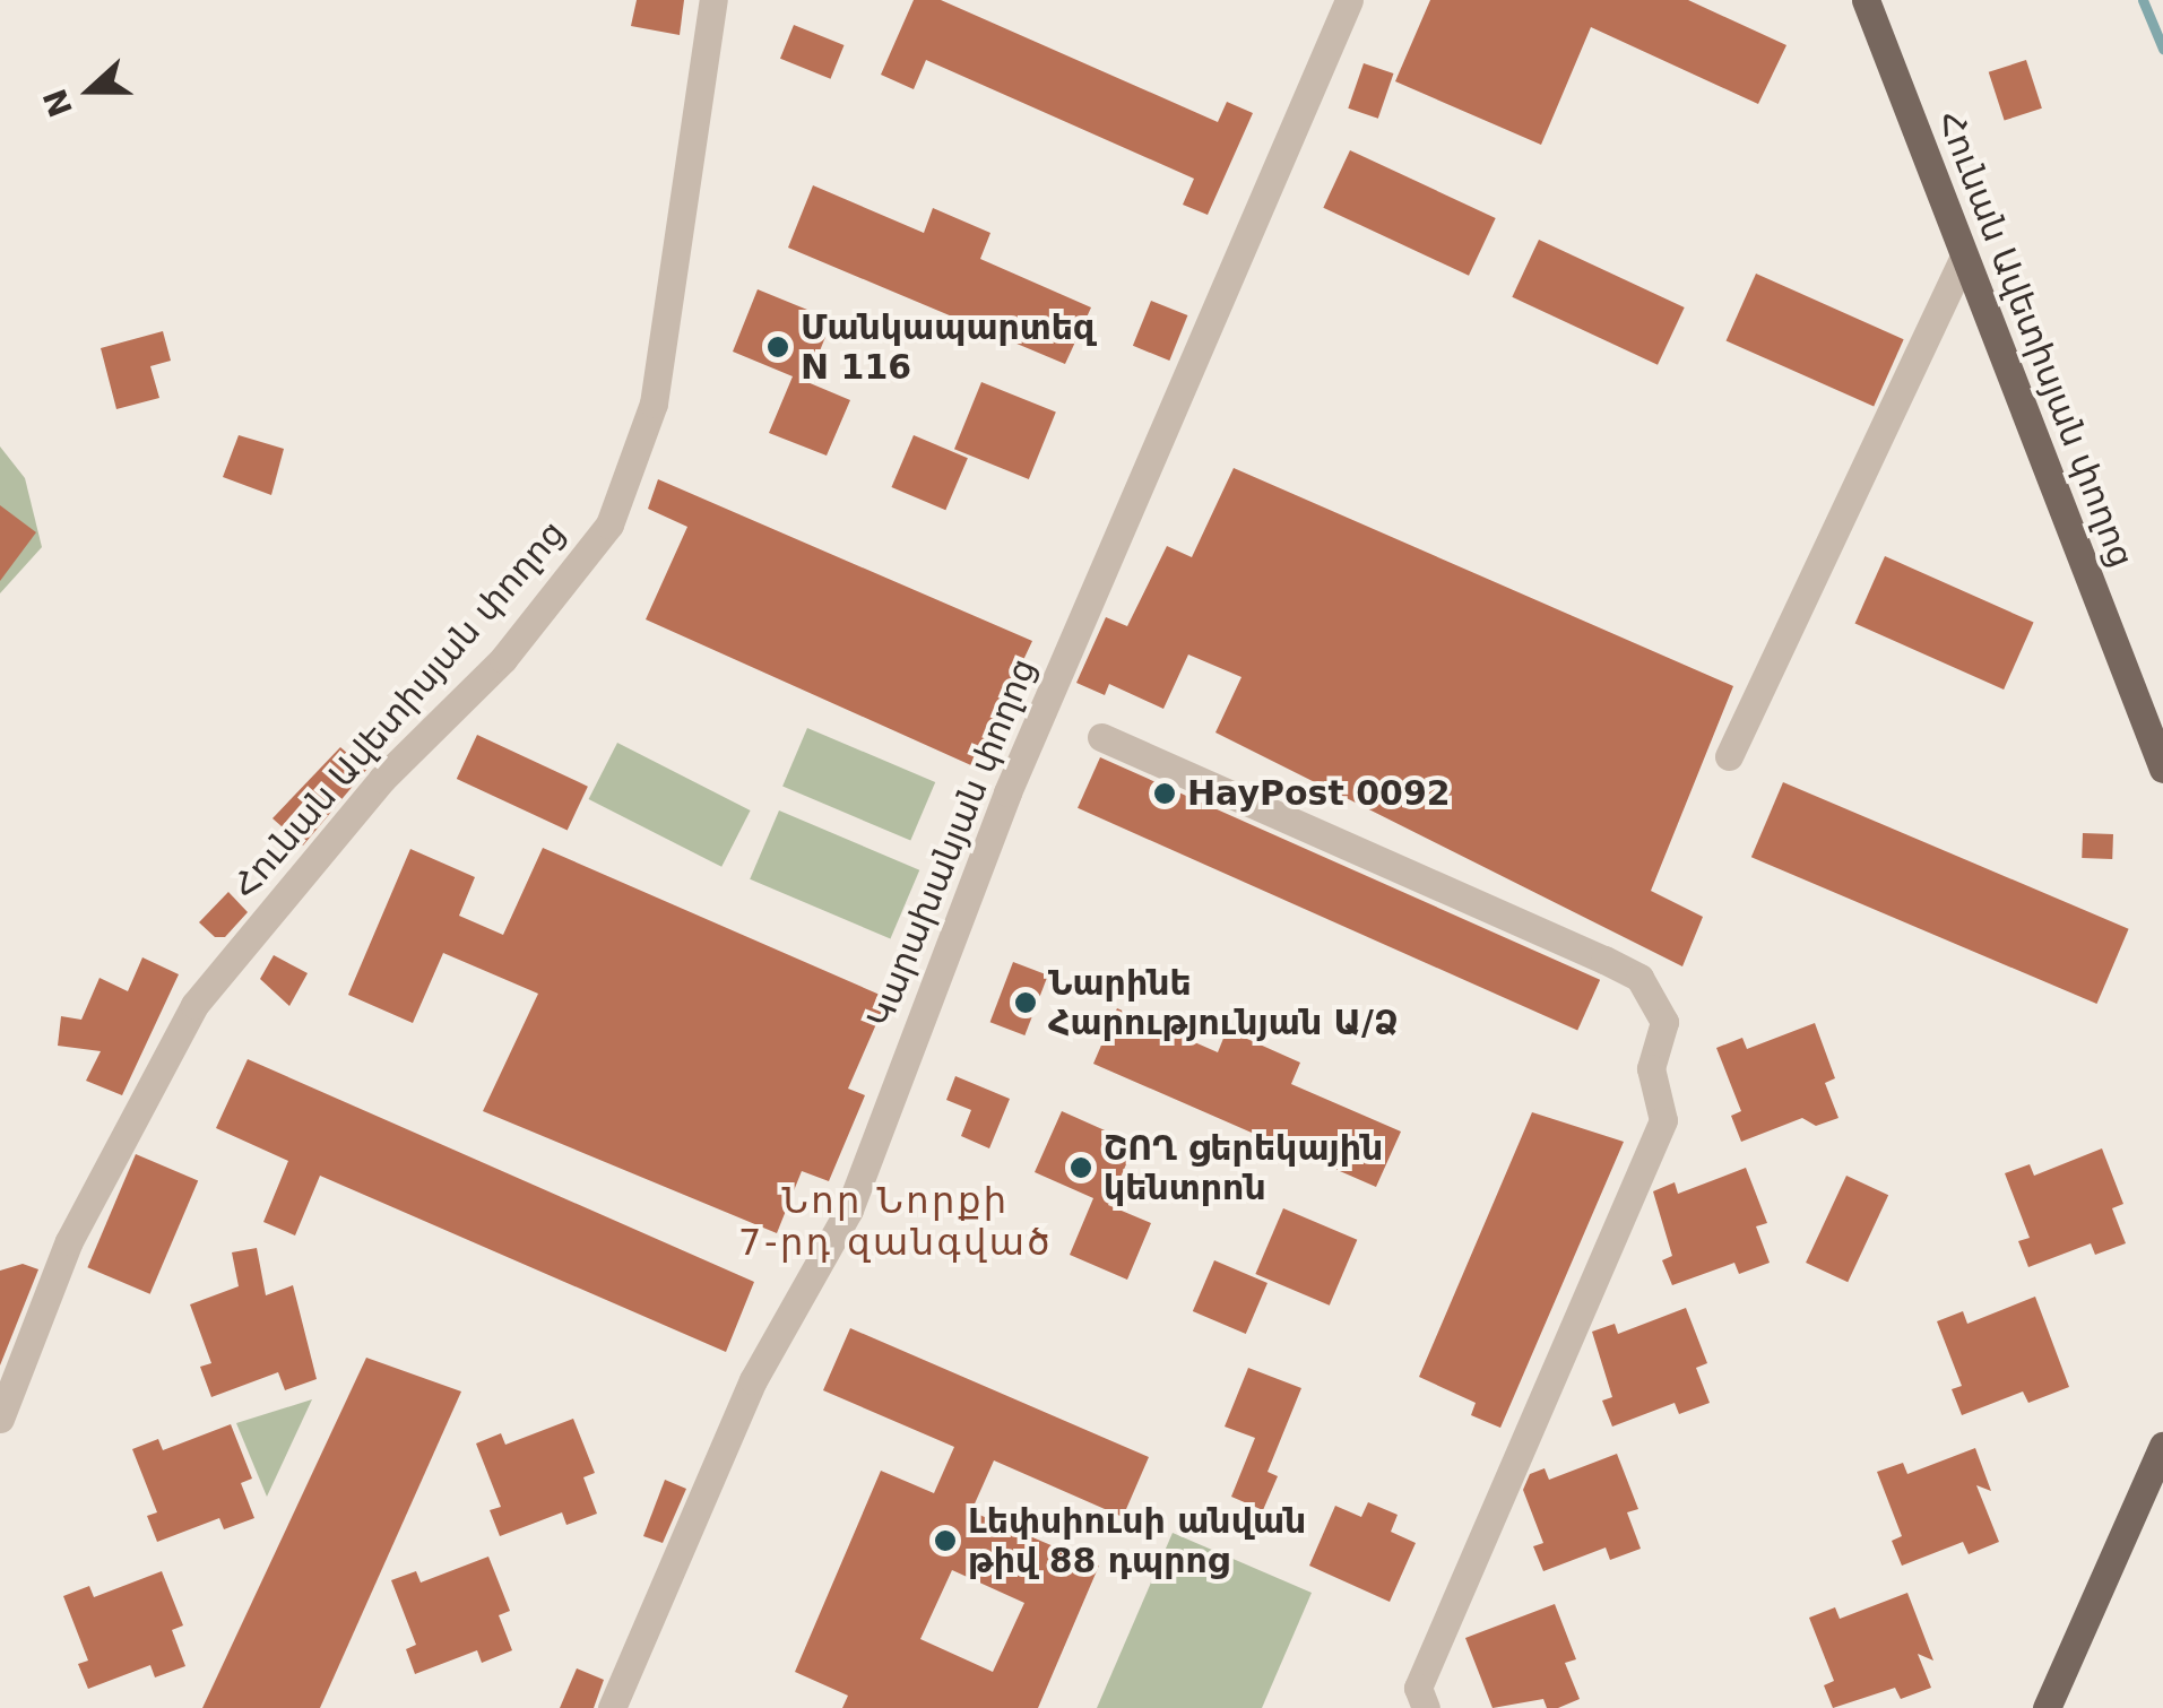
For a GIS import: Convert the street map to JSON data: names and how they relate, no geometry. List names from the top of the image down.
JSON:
{
  "streets": {
    "main road": ["Հունան Ավետիսյան փողոց"],
    "street": ["Կարախանյան փողոց"]
  },
  "districts": ["Նոր Նորքի 7-րդ զանգված"],
  "places": [
    "Մանկապարտեզ N 116",
    "HayPost 0092",
    "Նարինե Հարությունյան Ա/Ձ",
    "ՇՈՂ ցերեկային կենտրոն",
    "Լեփսիուսի անվան թիվ 88 դպրոց"
  ],
  "north": "left"
}
